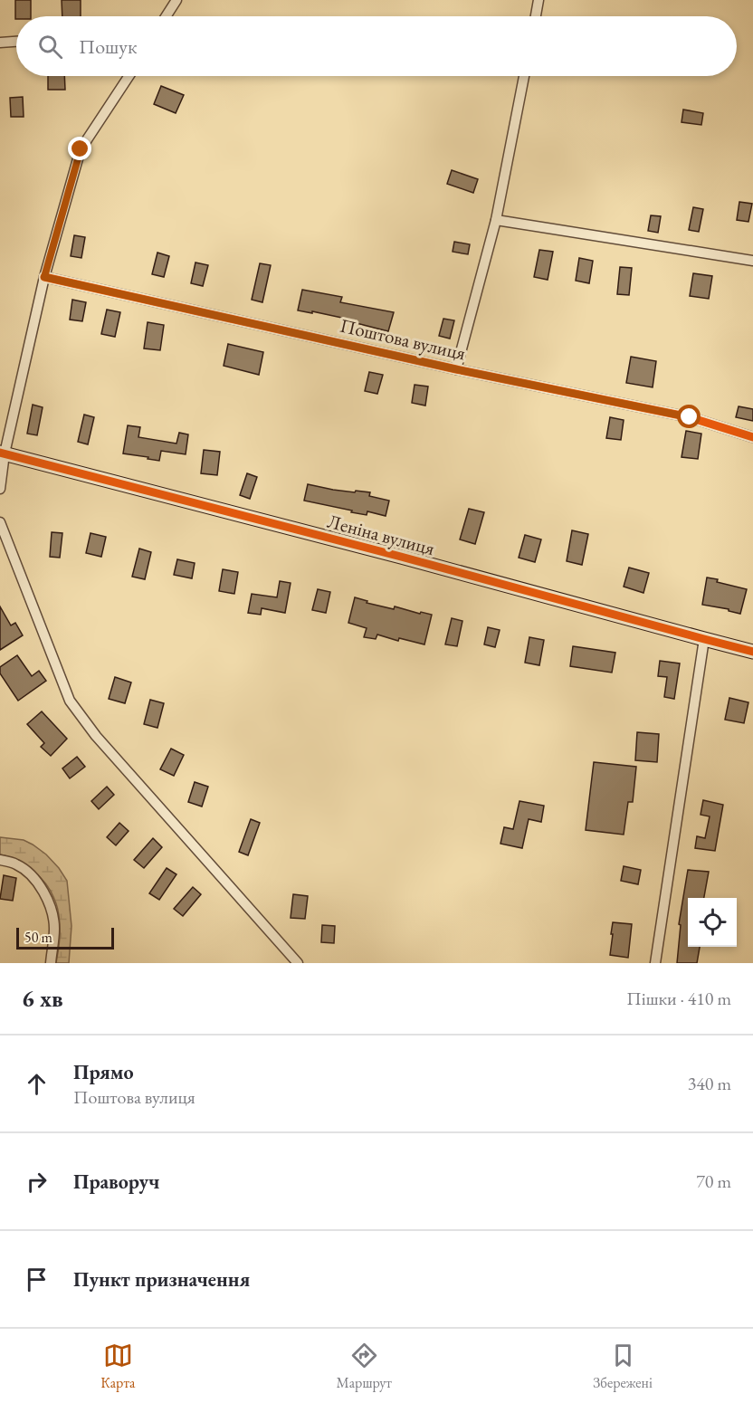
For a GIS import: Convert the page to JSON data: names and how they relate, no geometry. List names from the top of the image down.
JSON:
{
  "streets": {
    "street": ["Поштова вулиця", "Леніна вулиця"]
  },
  "scale_bar": "50 m",
  "page": {
    "search": "Пошук",
    "scale": "50 m",
    "heading": ["6 хв", "Пішки · 410 m"],
    "list": [
      ["Прямо", "Поштова вулиця", "340 m"],
      ["Праворуч", "70 m"],
      "Пункт призначення"
    ],
    "nav": ["Карта", "Маршрут", "Збережені"]
  }
}
